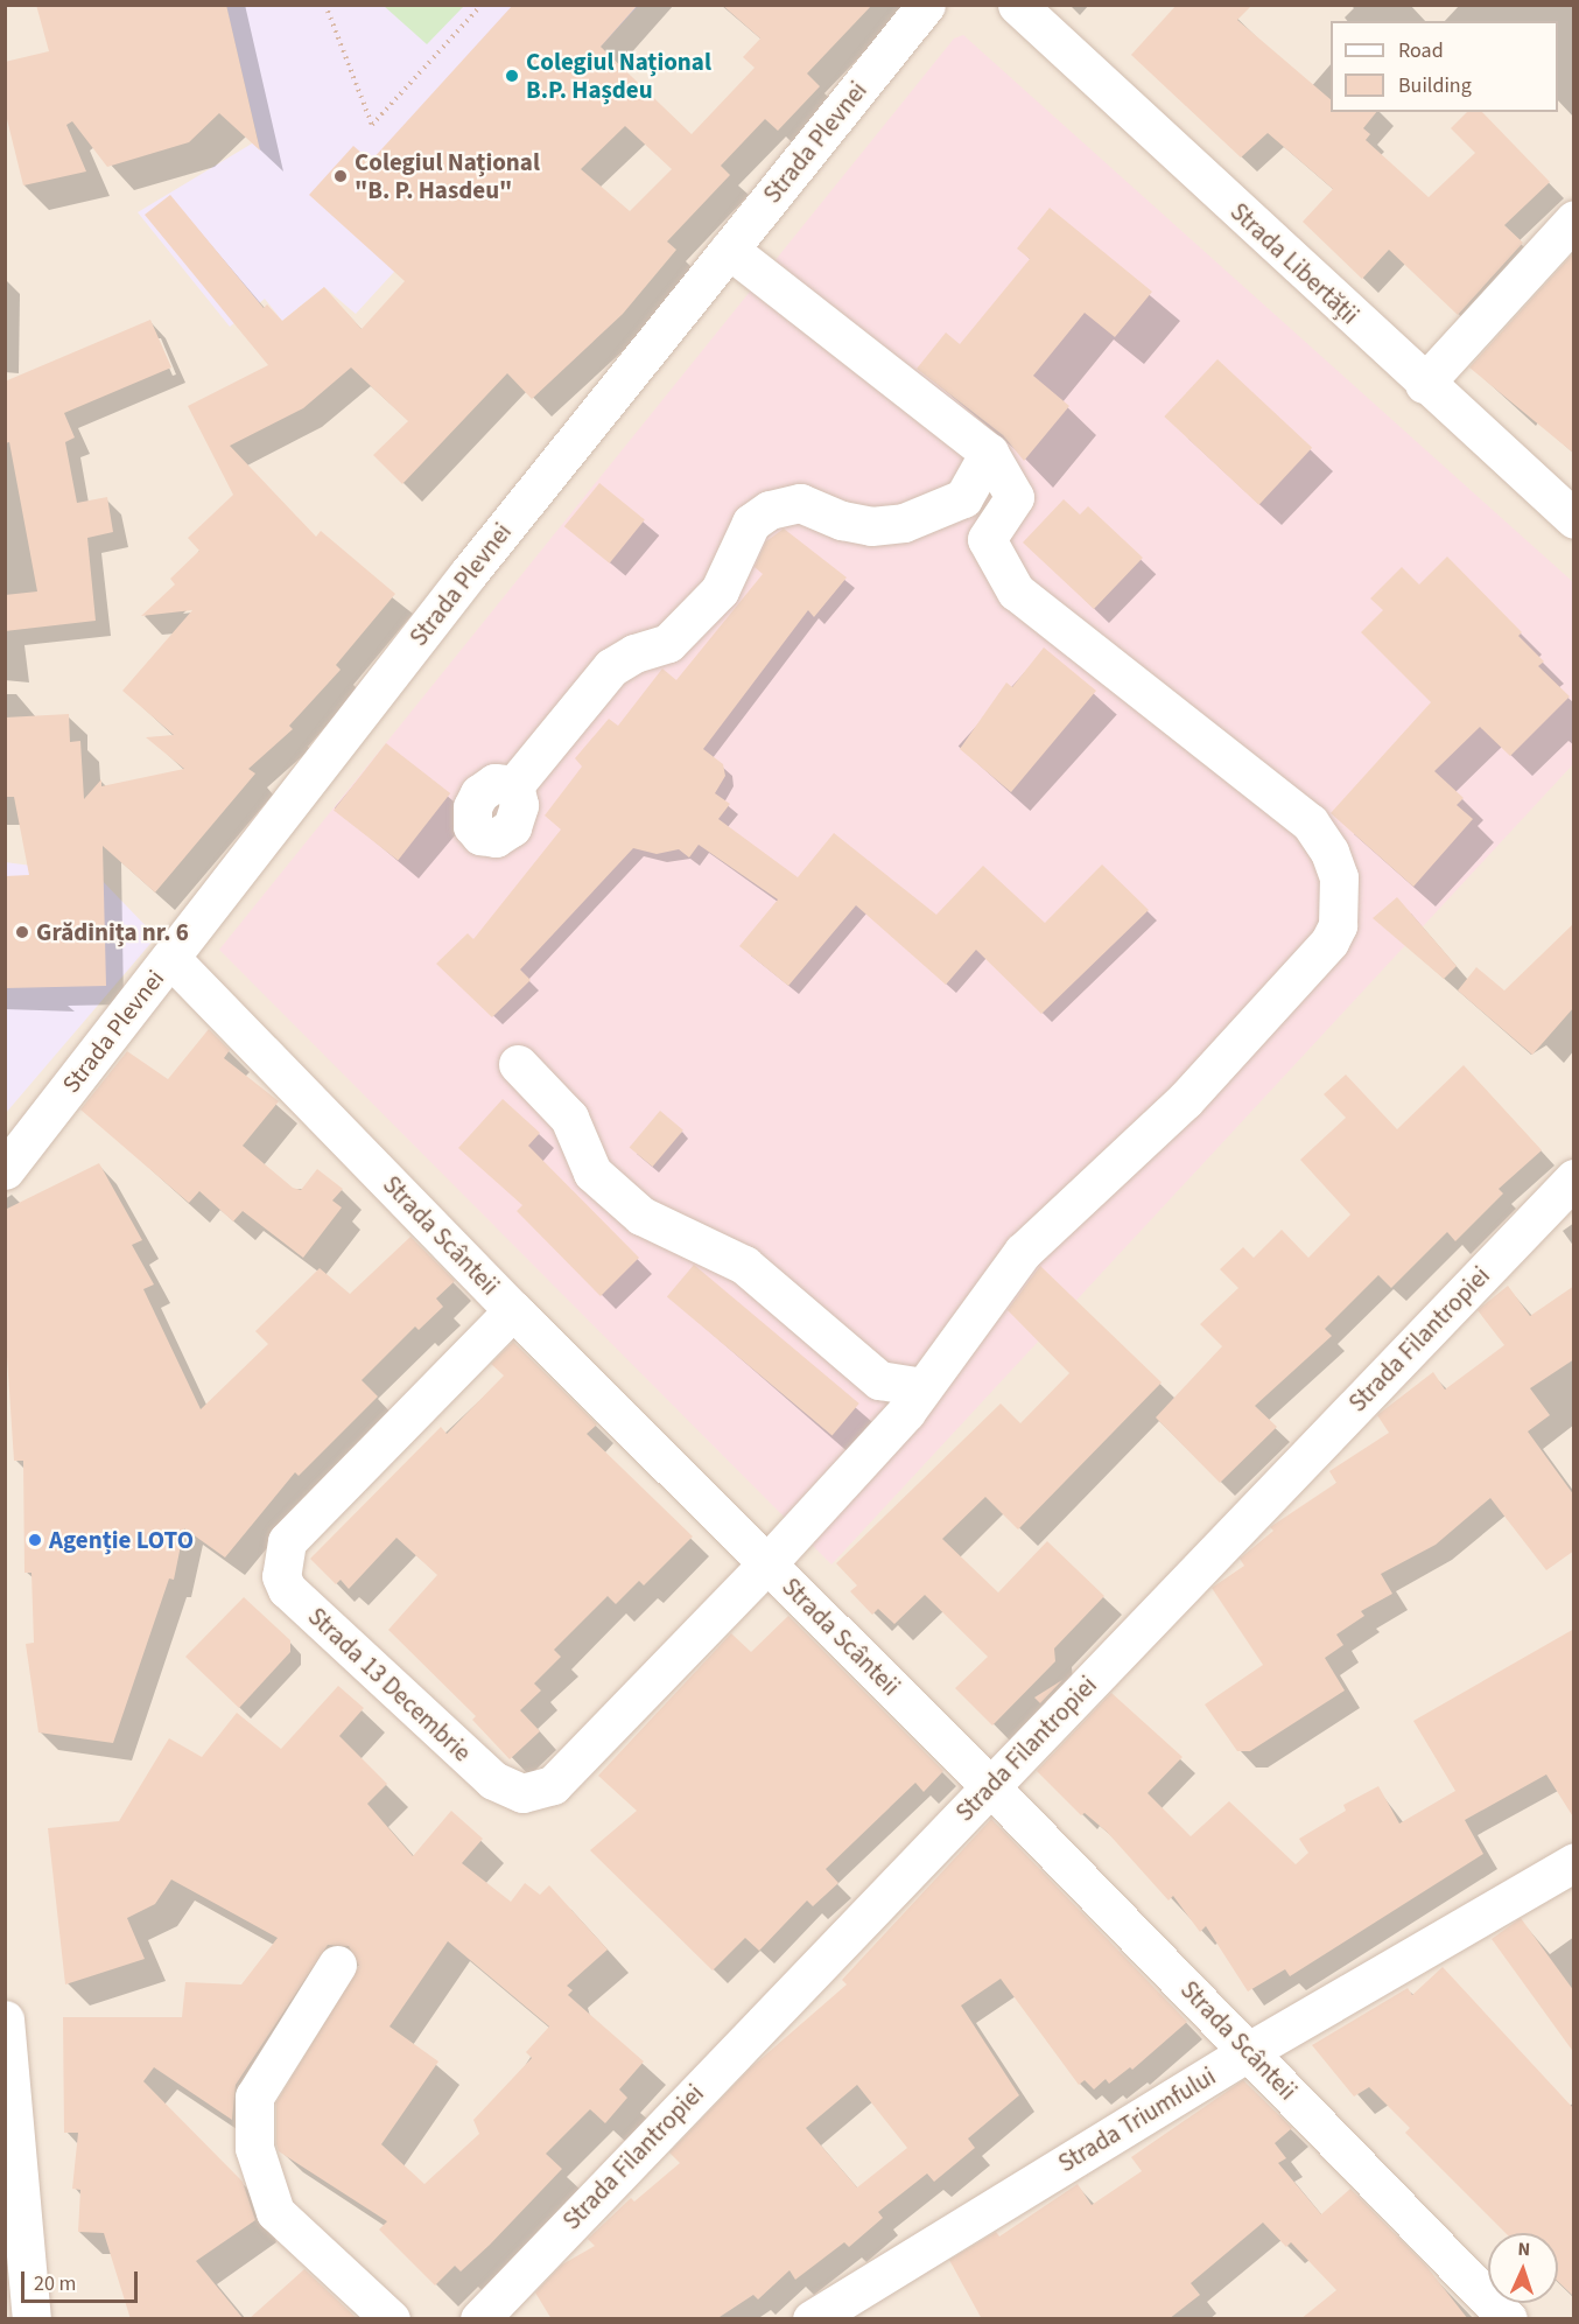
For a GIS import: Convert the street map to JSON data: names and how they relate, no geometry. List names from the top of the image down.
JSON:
{
  "streets": {
    "street": [
      "Strada Plevnei",
      "Strada Libertății",
      "Strada Scânteii",
      "Strada Filantropiei",
      "Strada 13 Decembrie",
      "Strada Triumfului"
    ]
  },
  "crossings": [
    ["Strada Plevnei", "Strada Scânteii"],
    ["Strada Scânteii", "Strada Filantropiei"],
    ["Strada Scânteii", "Strada 13 Decembrie"],
    ["Strada Scânteii", "Strada Triumfului"]
  ],
  "places": [
    "Colegiul Național B.P. Hașdeu",
    "Colegiul Național \"B. P. Hasdeu\"",
    "Grădinița nr. 6",
    "Agenție LOTO"
  ],
  "legend": ["Road", "Building"],
  "scale_bar": "20 m",
  "north": "top"
}
